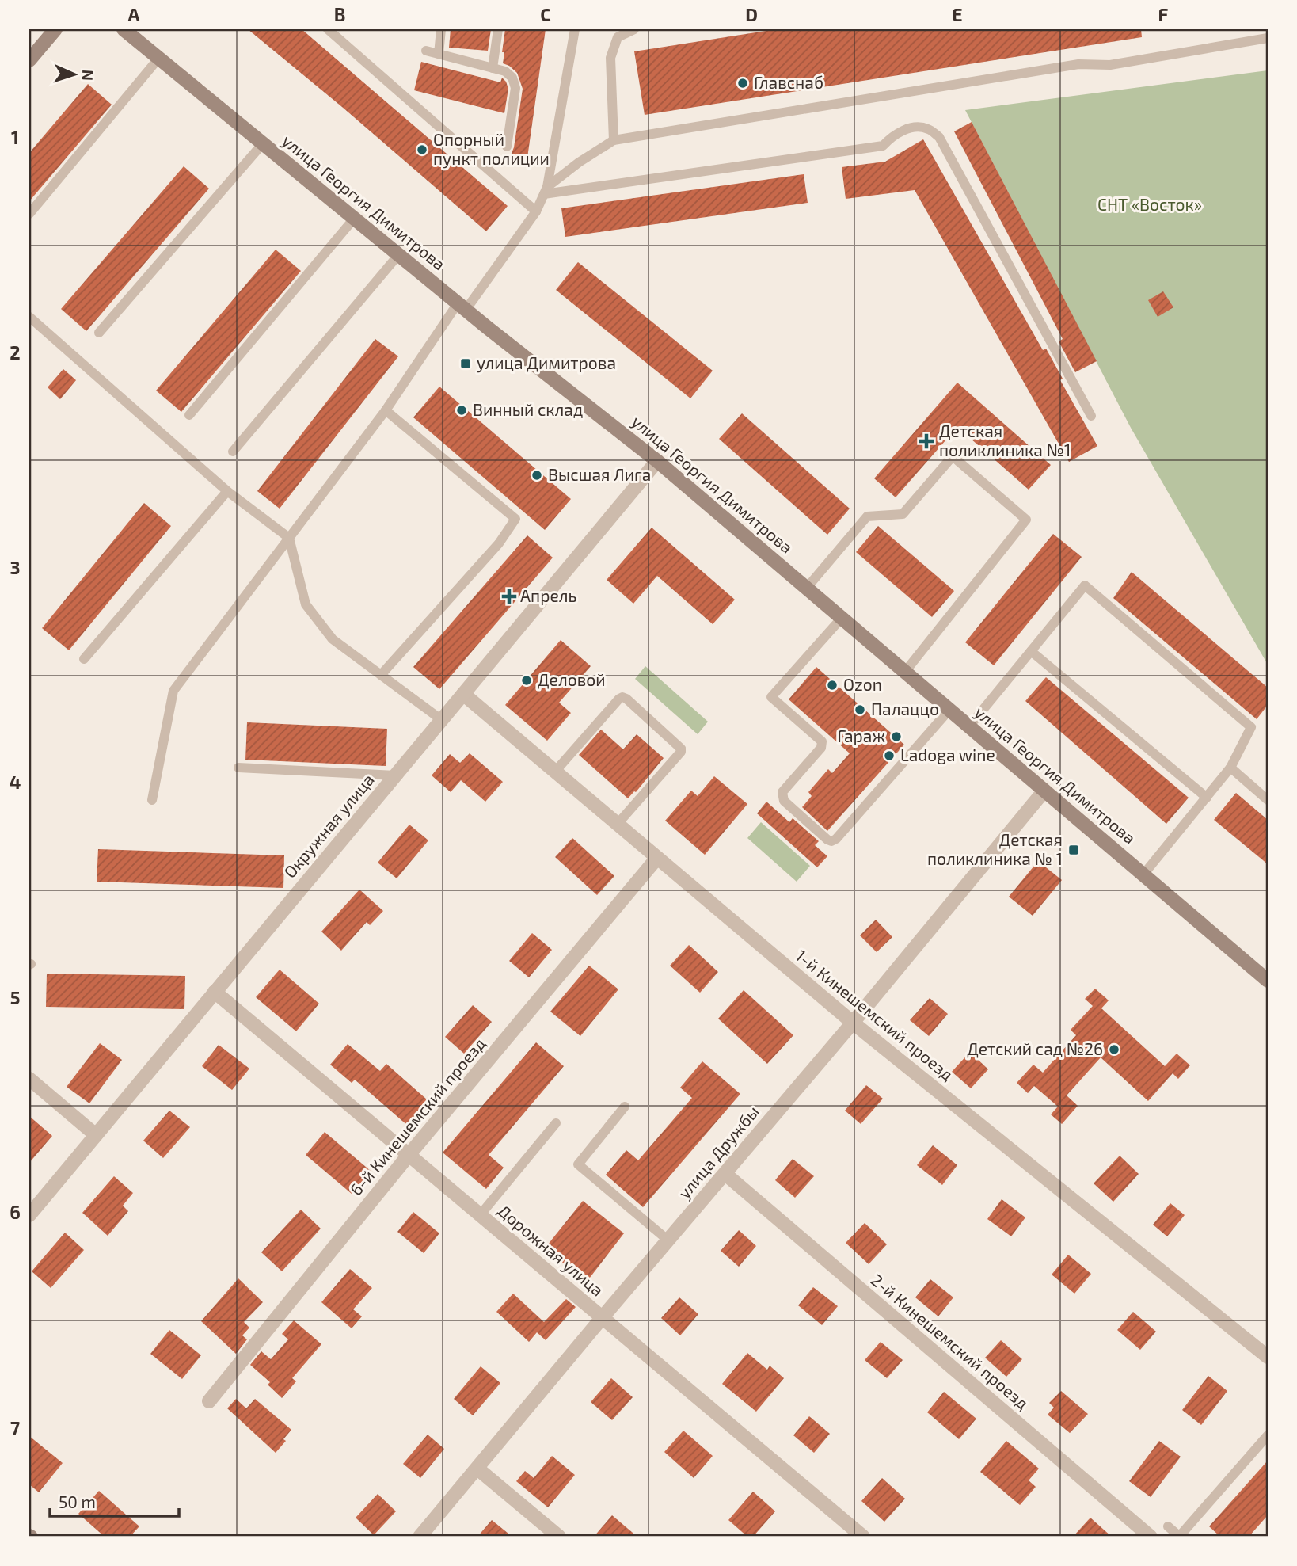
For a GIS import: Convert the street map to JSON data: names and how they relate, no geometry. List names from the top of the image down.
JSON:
{
  "streets": {
    "main road": ["улица Георгия Димитрова"],
    "street": [
      "Окружная улица",
      "1-й Кинешемский проезд",
      "6-й Кинешемский проезд",
      "улица Дружбы",
      "Дорожная улица",
      "2-й Кинешемский проезд"
    ]
  },
  "crossings": [
    ["улица Георгия Димитрова", "Окружная улица"],
    ["улица Георгия Димитрова", "улица Дружбы"],
    ["Окружная улица", "1-й Кинешемский проезд"],
    ["Окружная улица", "Дорожная улица"],
    ["1-й Кинешемский проезд", "6-й Кинешемский проезд"],
    ["1-й Кинешемский проезд", "улица Дружбы"],
    ["6-й Кинешемский проезд", "Дорожная улица"],
    ["улица Дружбы", "Дорожная улица"],
    ["улица Дружбы", "2-й Кинешемский проезд"]
  ],
  "parks": ["СНТ «Восток»"],
  "places": {
    "other": [
      "Главснаб",
      "Опорный пункт полиции",
      "Винный склад",
      "Высшая Лига",
      "Деловой",
      "Ozon",
      "Палаццо",
      "Гараж",
      "Ladoga wine",
      "Детский сад №26"
    ],
    "transit": ["улица Димитрова", "Детская поликлиника № 1"],
    "health": ["Детская поликлиника №1", "Апрель"]
  },
  "scale_bar": "50 m",
  "north": "right",
  "grid": {
    "columns": [
      "A",
      "B",
      "C",
      "D",
      "E",
      "F"
    ],
    "rows": [
      "1",
      "2",
      "3",
      "4",
      "5",
      "6",
      "7"
    ]
  }
}
